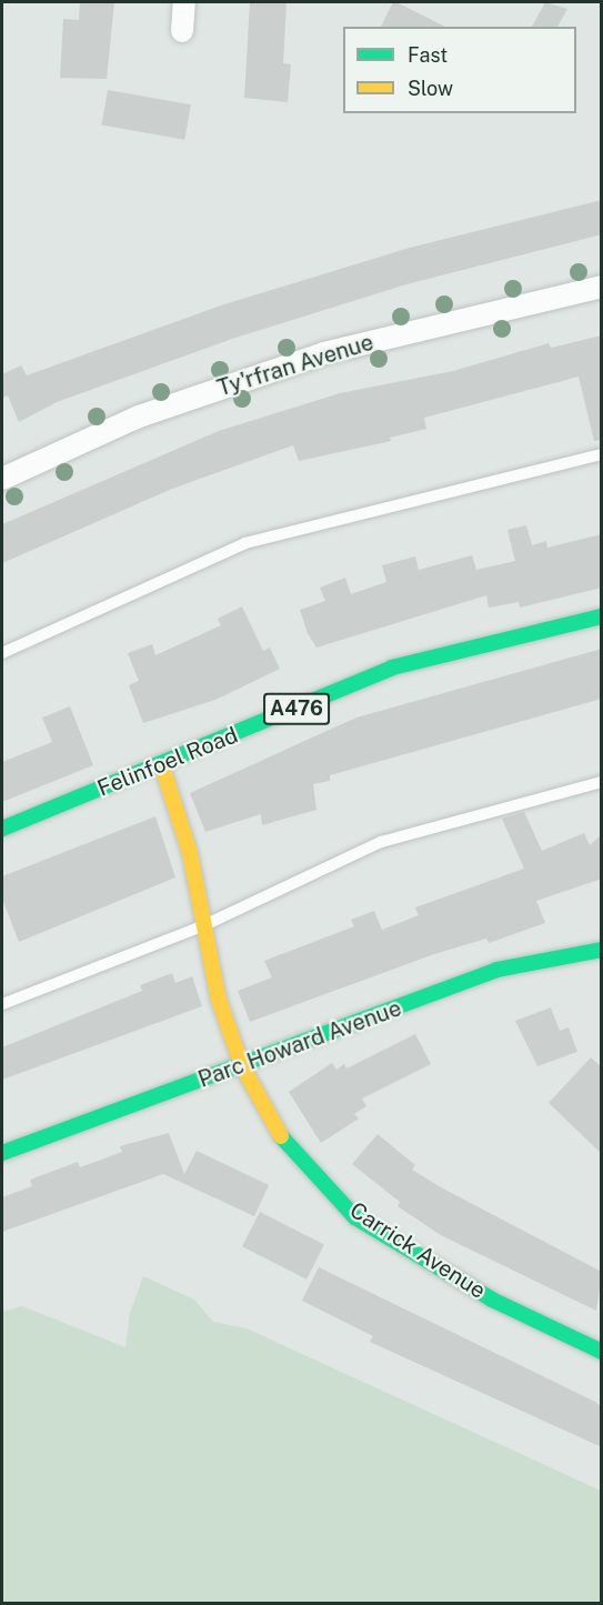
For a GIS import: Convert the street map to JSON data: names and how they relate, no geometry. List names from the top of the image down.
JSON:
{
  "streets": {
    "street": [
      "Ty'rfran Avenue",
      "A476",
      "Felinfoel Road",
      "Parc Howard Avenue",
      "Carrick Avenue"
    ]
  },
  "crossings": [
    ["Felinfoel Road", "Carrick Avenue"],
    ["Parc Howard Avenue", "Carrick Avenue"]
  ],
  "legend": ["Fast", "Slow"]
}
